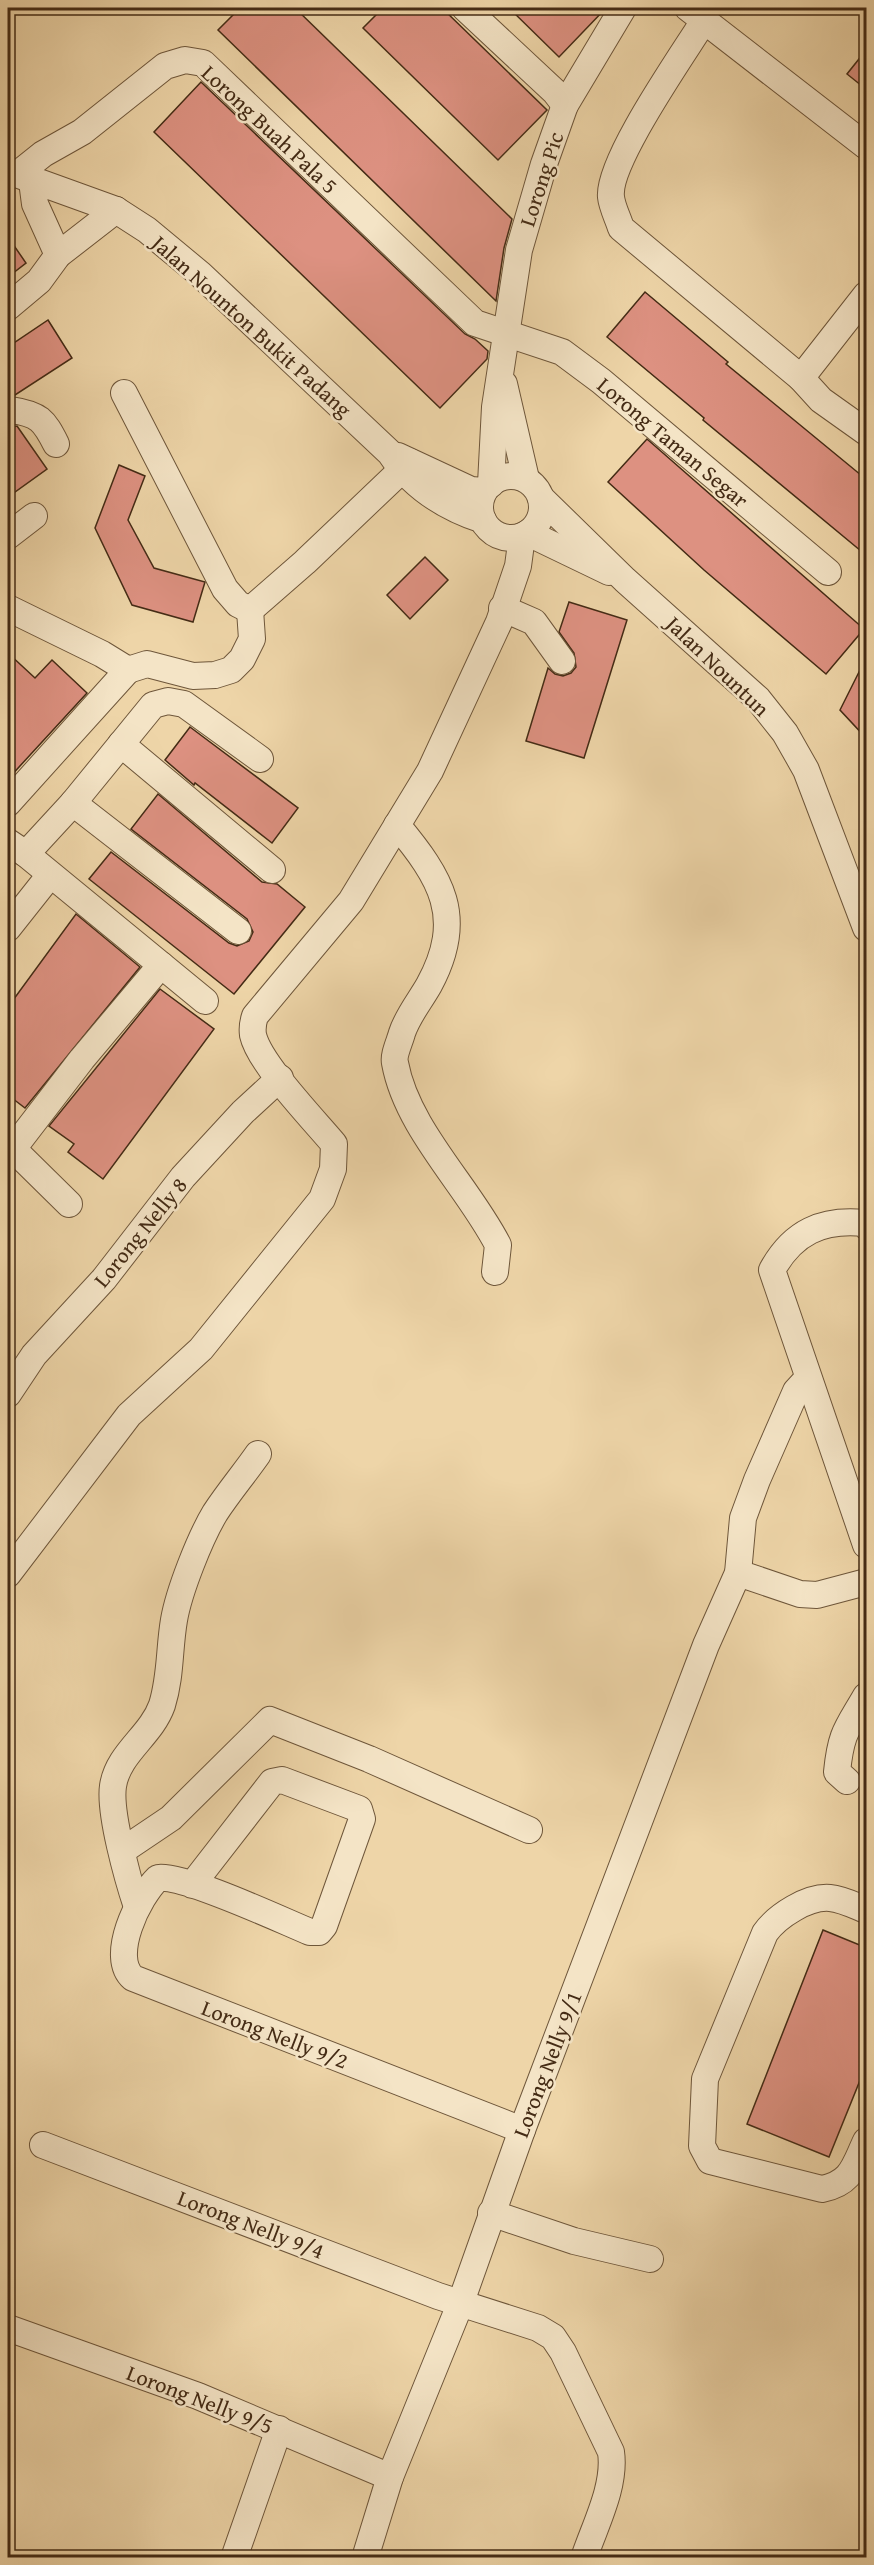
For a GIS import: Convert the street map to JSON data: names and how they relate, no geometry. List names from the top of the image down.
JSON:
{
  "streets": {
    "street": [
      "Lorong Buah Pala 5",
      "Lorong Pic",
      "Jalan Nounton Bukit Padang",
      "Lorong Taman Segar",
      "Jalan Nountun",
      "Lorong Nelly 8",
      "Lorong Nelly 9/2",
      "Lorong Nelly 9/1",
      "Lorong Nelly 9/4",
      "Lorong Nelly 9/5"
    ]
  },
  "crossings": [
    ["Lorong Buah Pala 5", "Lorong Pic"],
    ["Lorong Buah Pala 5", "Jalan Nounton Bukit Padang"],
    ["Lorong Buah Pala 5", "Lorong Taman Segar"],
    ["Lorong Pic", "Jalan Nounton Bukit Padang"],
    ["Lorong Pic", "Lorong Taman Segar"],
    ["Lorong Pic", "Jalan Nountun"],
    ["Jalan Nounton Bukit Padang", "Jalan Nountun"],
    ["Lorong Nelly 9/2", "Lorong Nelly 9/1"],
    ["Lorong Nelly 9/1", "Lorong Nelly 9/4"],
    ["Lorong Nelly 9/1", "Lorong Nelly 9/5"]
  ]
}
